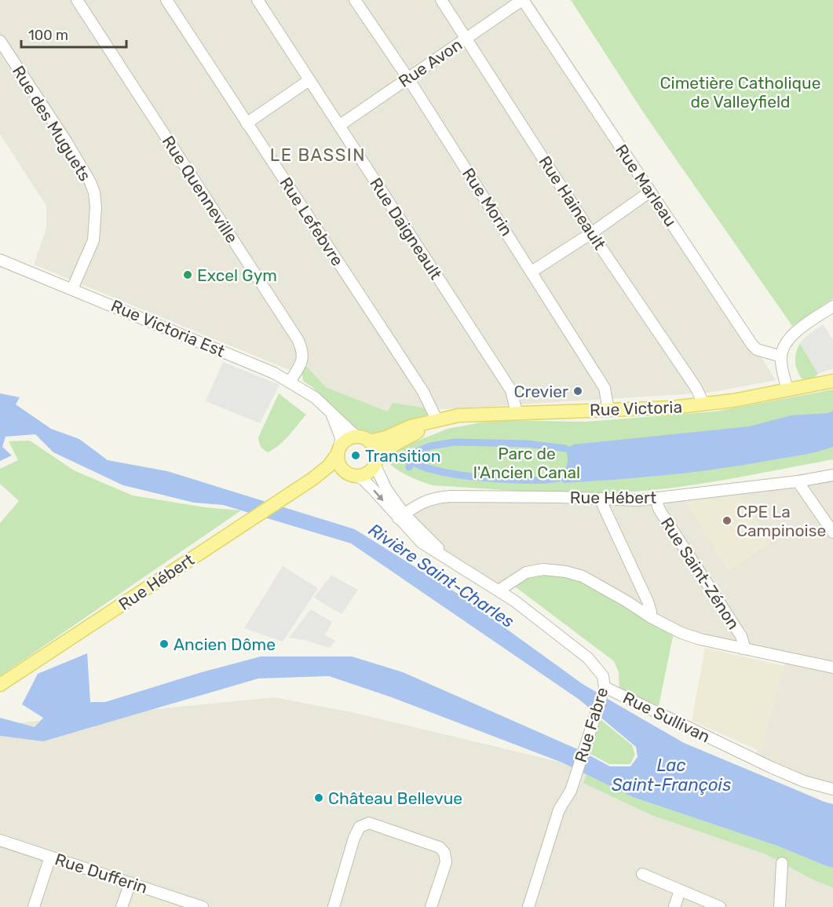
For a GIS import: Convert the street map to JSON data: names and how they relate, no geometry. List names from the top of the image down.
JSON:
{
  "streets": {
    "main road": ["Rue Victoria", "Rue Hébert"],
    "street": [
      "Rue Avon",
      "Rue des Muguets",
      "Rue Marleau",
      "Rue Quenneville",
      "Rue Morin",
      "Rue Haineault",
      "Rue Lefebvre",
      "Rue Daigneault",
      "Rue Victoria Est",
      "Rue Saint-Zénon",
      "Rue Sullivan",
      "Rue Fabre",
      "Rue Dufferin"
    ]
  },
  "crossings": [
    ["Rue Avon", "Rue Marleau"],
    ["Rue Avon", "Rue Morin"],
    ["Rue Avon", "Rue Haineault"],
    ["Rue Avon", "Rue Daigneault"],
    ["Rue des Muguets", "Rue Victoria Est"],
    ["Rue Quenneville", "Rue Victoria Est"],
    ["Rue Morin", "Rue Victoria"],
    ["Rue Haineault", "Rue Victoria"],
    ["Rue Lefebvre", "Rue Victoria"],
    ["Rue Daigneault", "Rue Victoria"],
    ["Rue Victoria Est", "Rue Victoria"],
    ["Rue Victoria Est", "Rue Hébert"],
    ["Rue Victoria Est", "Rue Fabre"],
    ["Rue Victoria", "Rue Hébert"],
    ["Rue Victoria", "Rue Fabre"],
    ["Rue Hébert", "Rue Saint-Zénon"],
    ["Rue Hébert", "Rue Fabre"],
    ["Rue Sullivan", "Rue Fabre"]
  ],
  "districts": ["LE BASSIN"],
  "water": ["Rivière Saint-Charles", "Lac Saint-François"],
  "parks": ["Cimetière Catholique de Valleyfield", "Parc de l'Ancien Canal"],
  "places": [
    "Excel Gym",
    "Crevier",
    "Transition",
    "CPE La Campinoise",
    "Ancien Dôme",
    "Château Bellevue"
  ],
  "scale_bar": "100 m"
}
